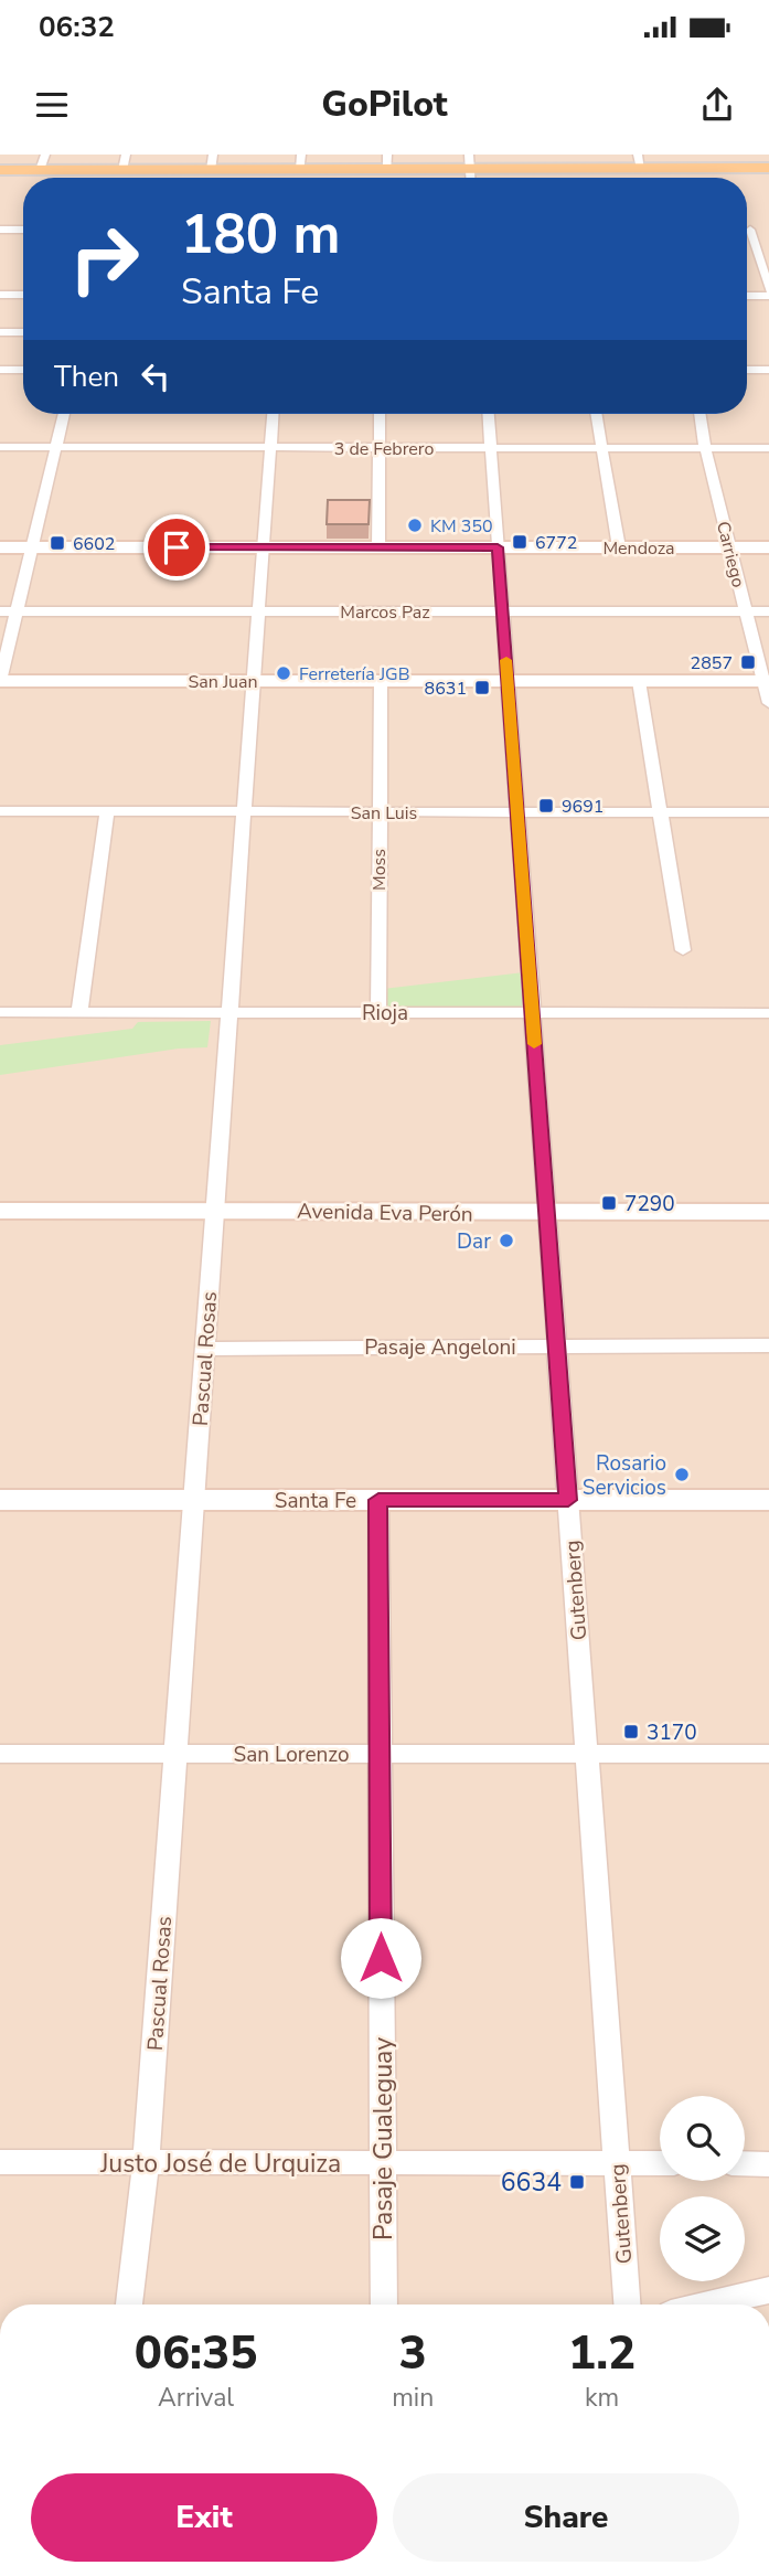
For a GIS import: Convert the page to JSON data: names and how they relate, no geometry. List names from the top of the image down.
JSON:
{
  "streets": {
    "main road": [
      "Mendoza",
      "San Juan",
      "Avenida Eva Perón",
      "Santa Fe"
    ],
    "street": [
      "3 de Febrero",
      "Carriego",
      "Marcos Paz",
      "San Luis",
      "Moss",
      "Rioja",
      "Pasaje Angeloni",
      "Pascual Rosas",
      "Gutenberg",
      "San Lorenzo",
      "Pasaje Gualeguay",
      "Justo José de Urquiza"
    ]
  },
  "crossings": [
    ["3 de Febrero", "Carriego"],
    ["3 de Febrero", "Pascual Rosas"],
    ["3 de Febrero", "Gutenberg"],
    ["Mendoza", "Carriego"],
    ["Mendoza", "Pascual Rosas"],
    ["Mendoza", "Gutenberg"],
    ["Carriego", "Marcos Paz"],
    ["Carriego", "San Juan"],
    ["Marcos Paz", "Pascual Rosas"],
    ["Marcos Paz", "Gutenberg"],
    ["San Juan", "Moss"],
    ["San Juan", "Pascual Rosas"],
    ["San Juan", "Gutenberg"],
    ["San Luis", "Moss"],
    ["San Luis", "Pascual Rosas"],
    ["San Luis", "Gutenberg"],
    ["Moss", "Rioja"],
    ["Rioja", "Pascual Rosas"],
    ["Rioja", "Gutenberg"],
    ["Avenida Eva Perón", "Pascual Rosas"],
    ["Avenida Eva Perón", "Gutenberg"],
    ["Pasaje Angeloni", "Pascual Rosas"],
    ["Pasaje Angeloni", "Gutenberg"],
    ["Pascual Rosas", "Santa Fe"],
    ["Pascual Rosas", "San Lorenzo"],
    ["Pascual Rosas", "Justo José de Urquiza"],
    ["Santa Fe", "Gutenberg"],
    ["Santa Fe", "Pasaje Gualeguay"],
    ["Gutenberg", "San Lorenzo"],
    ["Gutenberg", "Justo José de Urquiza"],
    ["San Lorenzo", "Pasaje Gualeguay"],
    ["Pasaje Gualeguay", "Justo José de Urquiza"]
  ],
  "places": {
    "other": [
      "KM 350",
      "Ferretería JGB",
      "Dar",
      "Rosario Servicios"
    ],
    "transit": [
      "6772",
      "6602",
      "2857",
      "8631",
      "9691",
      "7290",
      "3170",
      "6634"
    ]
  },
  "page": {
    "status": "06:32",
    "header": "GoPilot",
    "turn": ["180 m", "Santa Fe"],
    "then": "Then",
    "eta": [
      "06:35",
      "Arrival",
      "3",
      "min",
      "1.2",
      "km"
    ],
    "buttons": ["Exit", "Share"]
  }
}
